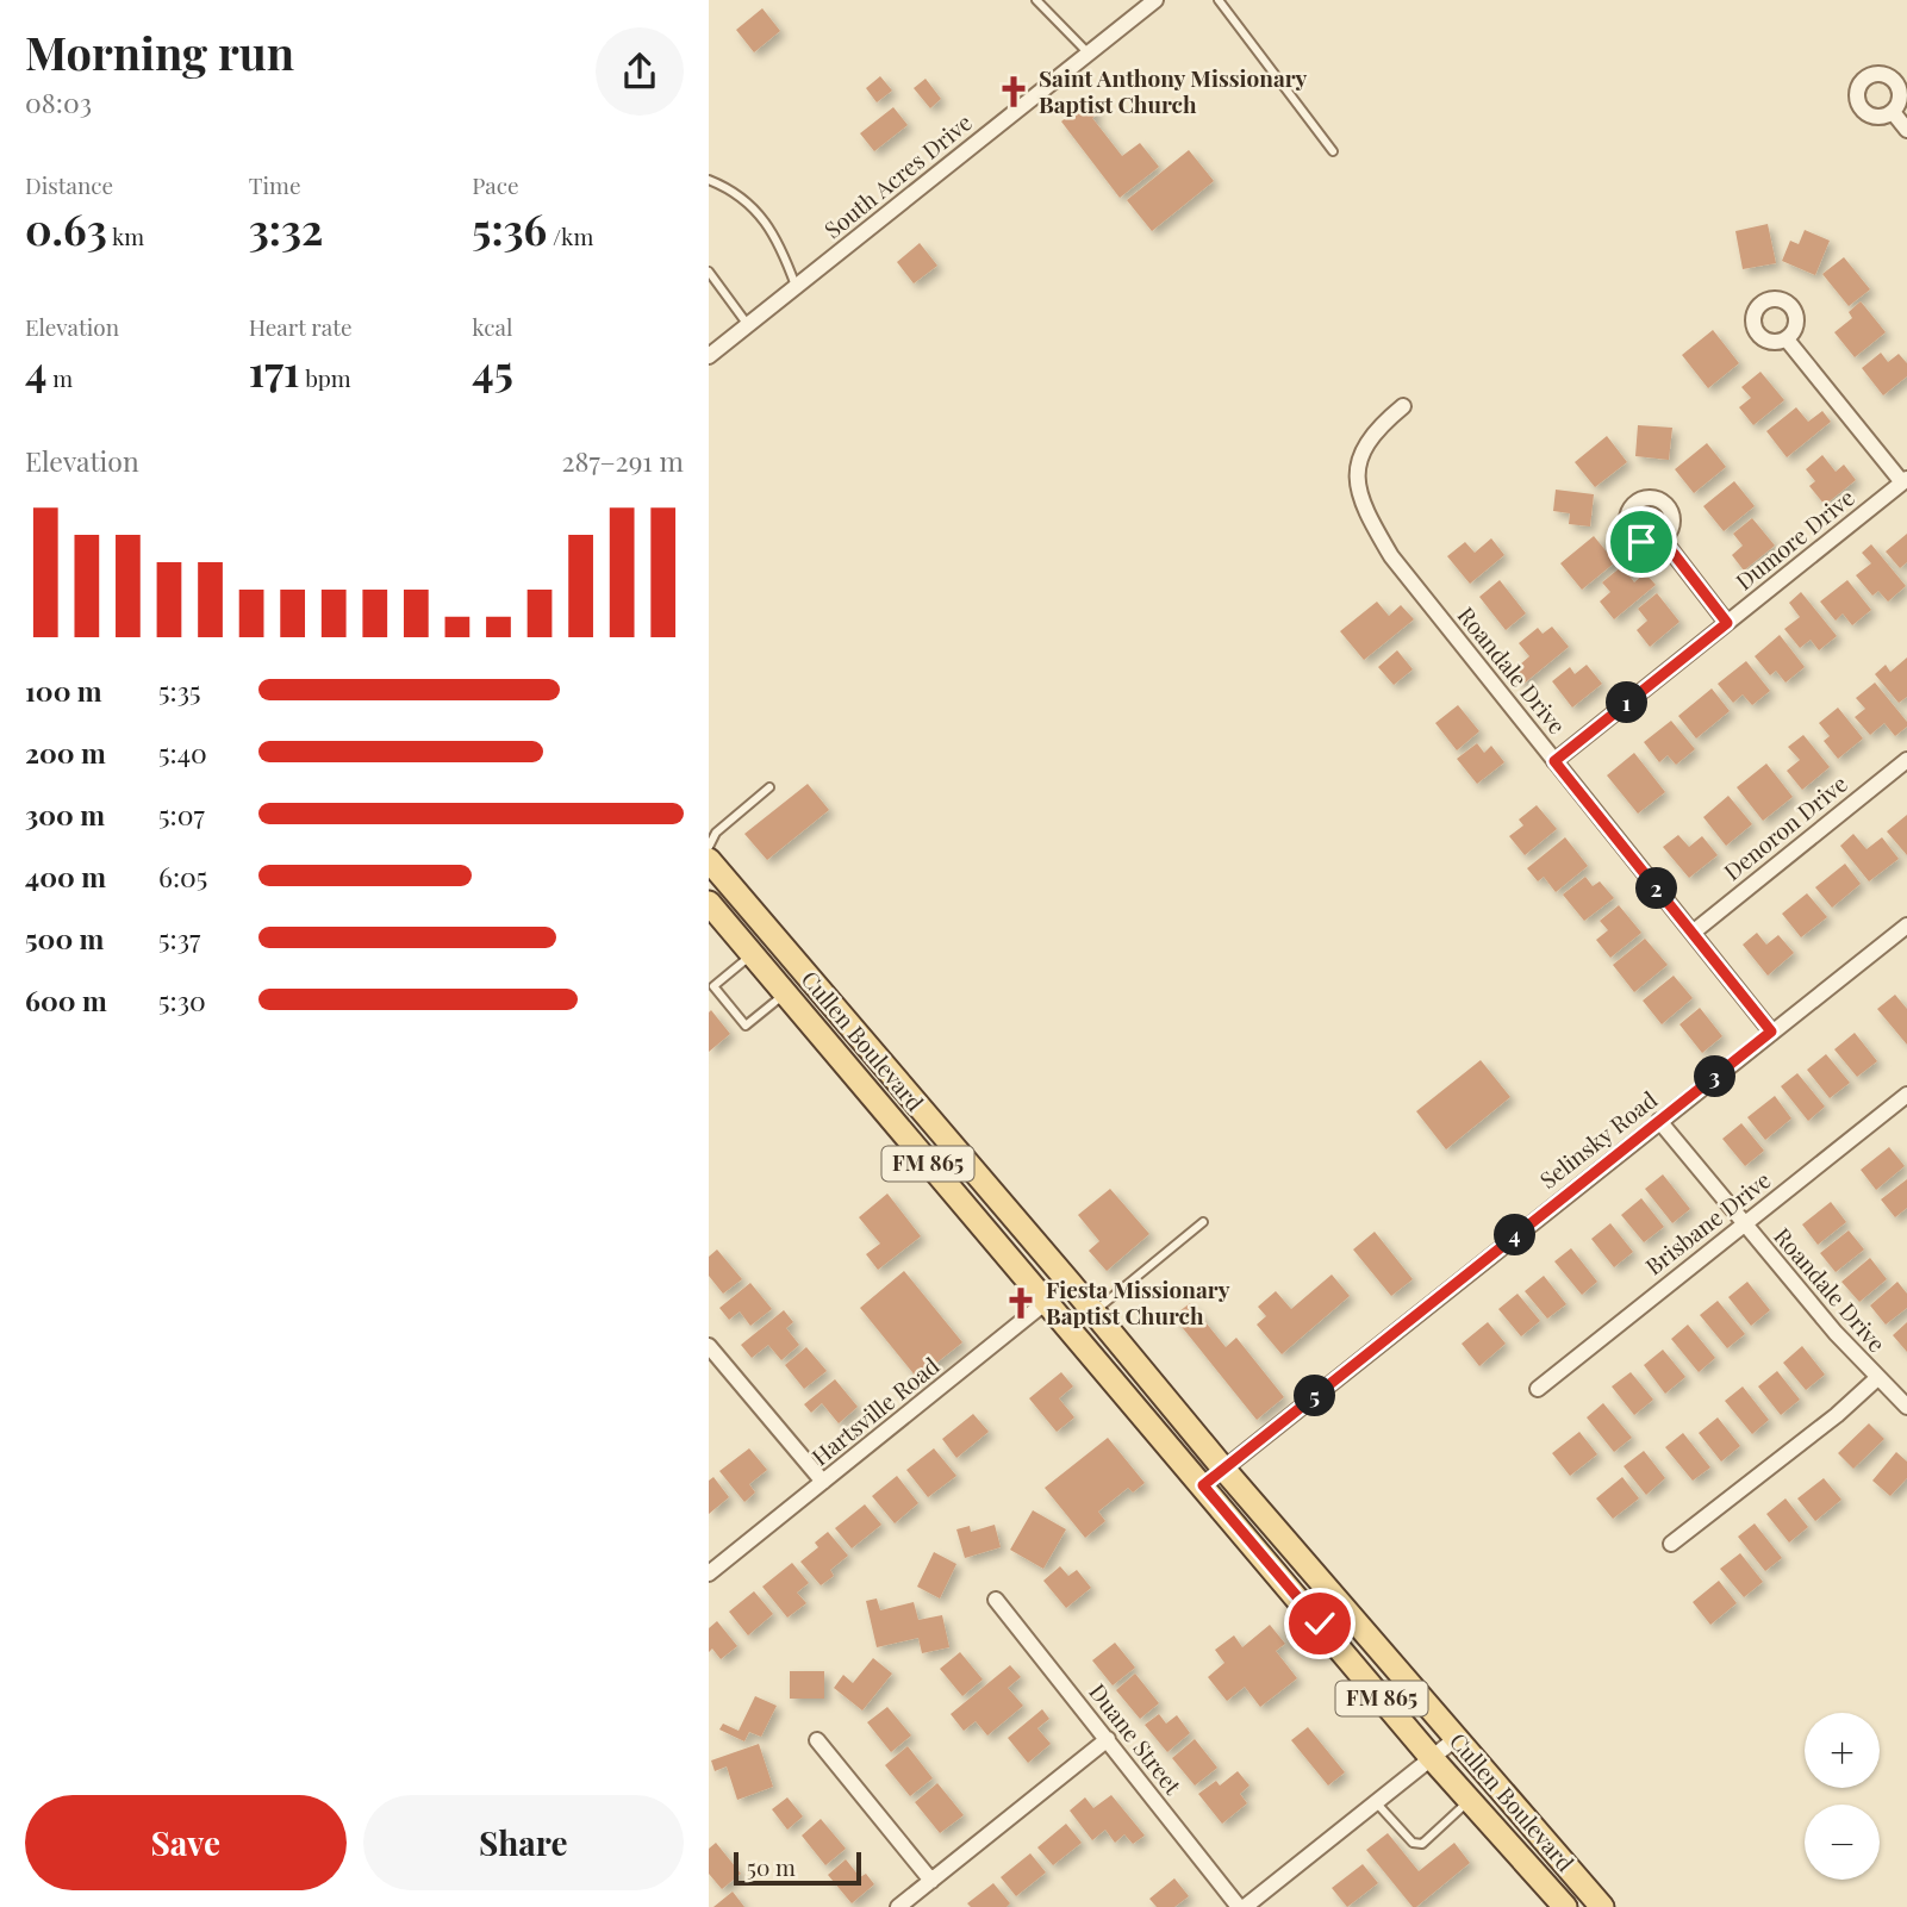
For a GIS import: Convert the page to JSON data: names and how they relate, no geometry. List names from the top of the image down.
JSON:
{
  "streets": {
    "main road": ["Cullen Boulevard", "FM 865"],
    "street": [
      "South Acres Drive",
      "Dumore Drive",
      "Roandale Drive",
      "Denoron Drive",
      "Selinsky Road",
      "Brisbane Drive",
      "Hartsville Road",
      "Duane Street"
    ]
  },
  "crossings": [
    ["Dumore Drive", "Roandale Drive"],
    ["Roandale Drive", "Denoron Drive"],
    ["Roandale Drive", "Selinsky Road"],
    ["Roandale Drive", "Brisbane Drive"],
    ["Cullen Boulevard", "Selinsky Road"],
    ["Cullen Boulevard", "Hartsville Road"]
  ],
  "places": {
    "church": ["Saint Anthony Missionary Baptist Church", "Fiesta Missionary Baptist Church"]
  },
  "scale_bar": "50 m",
  "page": {
    "heading": ["Morning run", "08:03"],
    "stats": [
      ["Distance", "0.63 km"],
      ["Time", "3:32"],
      ["Pace", "5:36 /km"],
      ["Elevation", "4 m"],
      ["Heart rate", "171 bpm"],
      ["kcal", "45"]
    ],
    "chart": ["Elevation", "287–291 m"],
    "list": [
      {
        "name": "100 m",
        "note": "5:35"
      },
      {
        "name": "200 m",
        "note": "5:40"
      },
      {
        "name": "300 m",
        "note": "5:07"
      },
      {
        "name": "400 m",
        "note": "6:05"
      },
      {
        "name": "500 m",
        "note": "5:37"
      },
      {
        "name": "600 m",
        "note": "5:30"
      }
    ],
    "pins": [
      "1",
      "2",
      "3",
      "4",
      "5"
    ],
    "map_buttons": ["+", "−"],
    "buttons": ["Save", "Share"],
    "scale": "50 m"
  }
}
